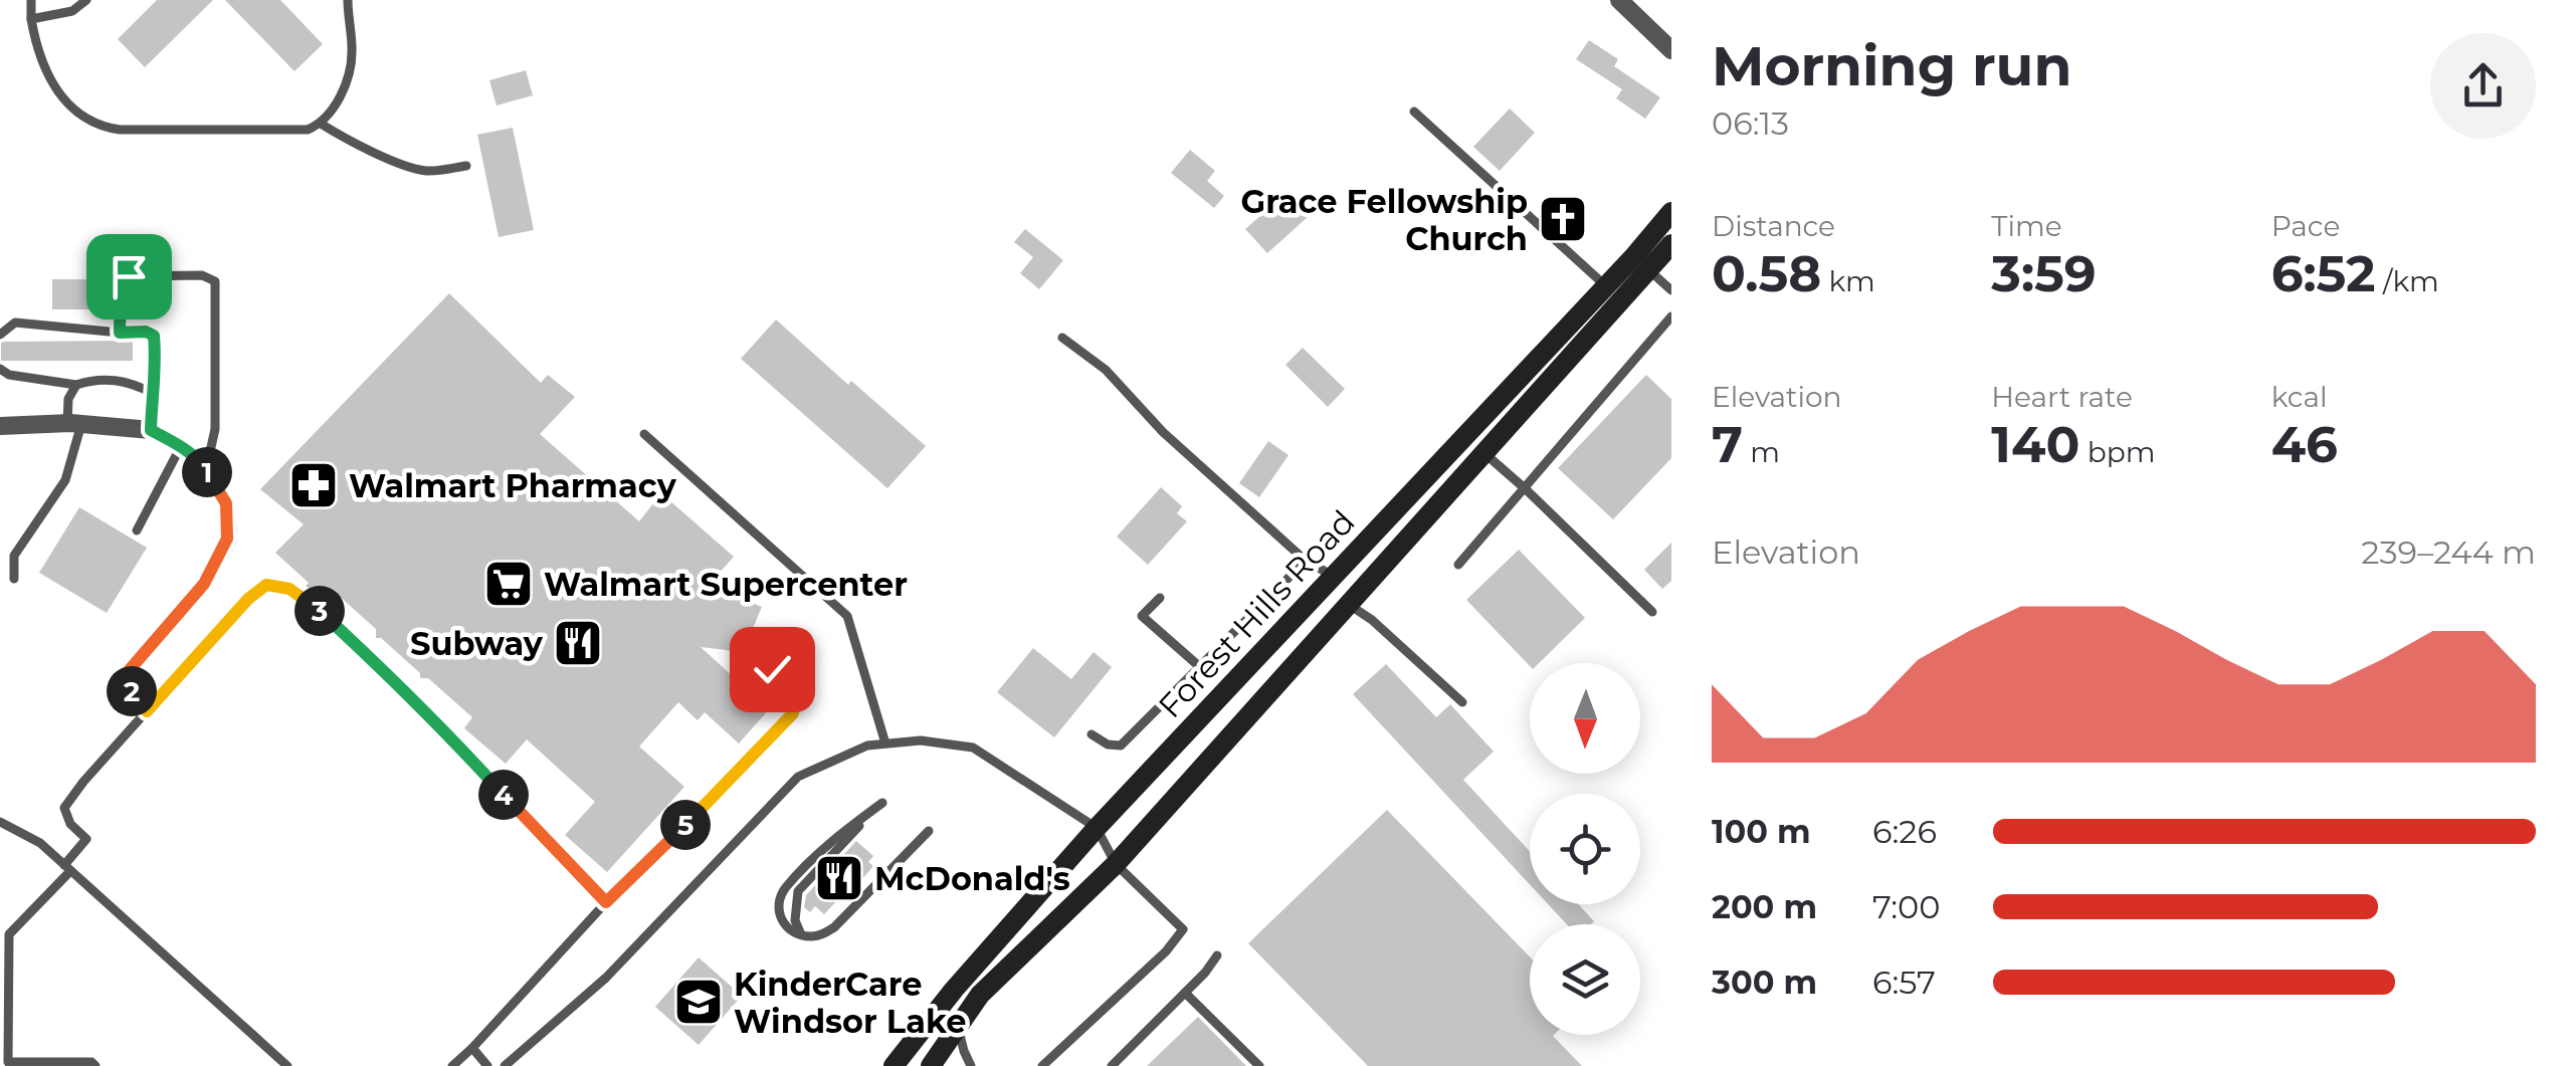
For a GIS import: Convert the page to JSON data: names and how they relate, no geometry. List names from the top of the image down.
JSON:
{
  "streets": {
    "street": ["Forest Hills Road"]
  },
  "places": {
    "church": ["Grace Fellowship Church"],
    "pharmacy": ["Walmart Pharmacy"],
    "supermarket": ["Walmart Supercenter"],
    "restaurant": ["Subway", "McDonald's"],
    "school or university": ["KinderCare Windsor Lake"]
  },
  "north": "bottom",
  "page": {
    "heading": ["Morning run", "06:13"],
    "stats": [
      ["Distance", "0.58 km"],
      ["Time", "3:59"],
      ["Pace", "6:52 /km"],
      ["Elevation", "7 m"],
      ["Heart rate", "140 bpm"],
      ["kcal", "46"]
    ],
    "pins": [
      "1",
      "3",
      "2",
      "4",
      "5"
    ],
    "chart": ["Elevation", "239–244 m"],
    "list": [
      {
        "name": "100 m",
        "note": "6:26"
      },
      {
        "name": "200 m",
        "note": "7:00"
      },
      {
        "name": "300 m",
        "note": "6:57"
      }
    ]
  }
}
